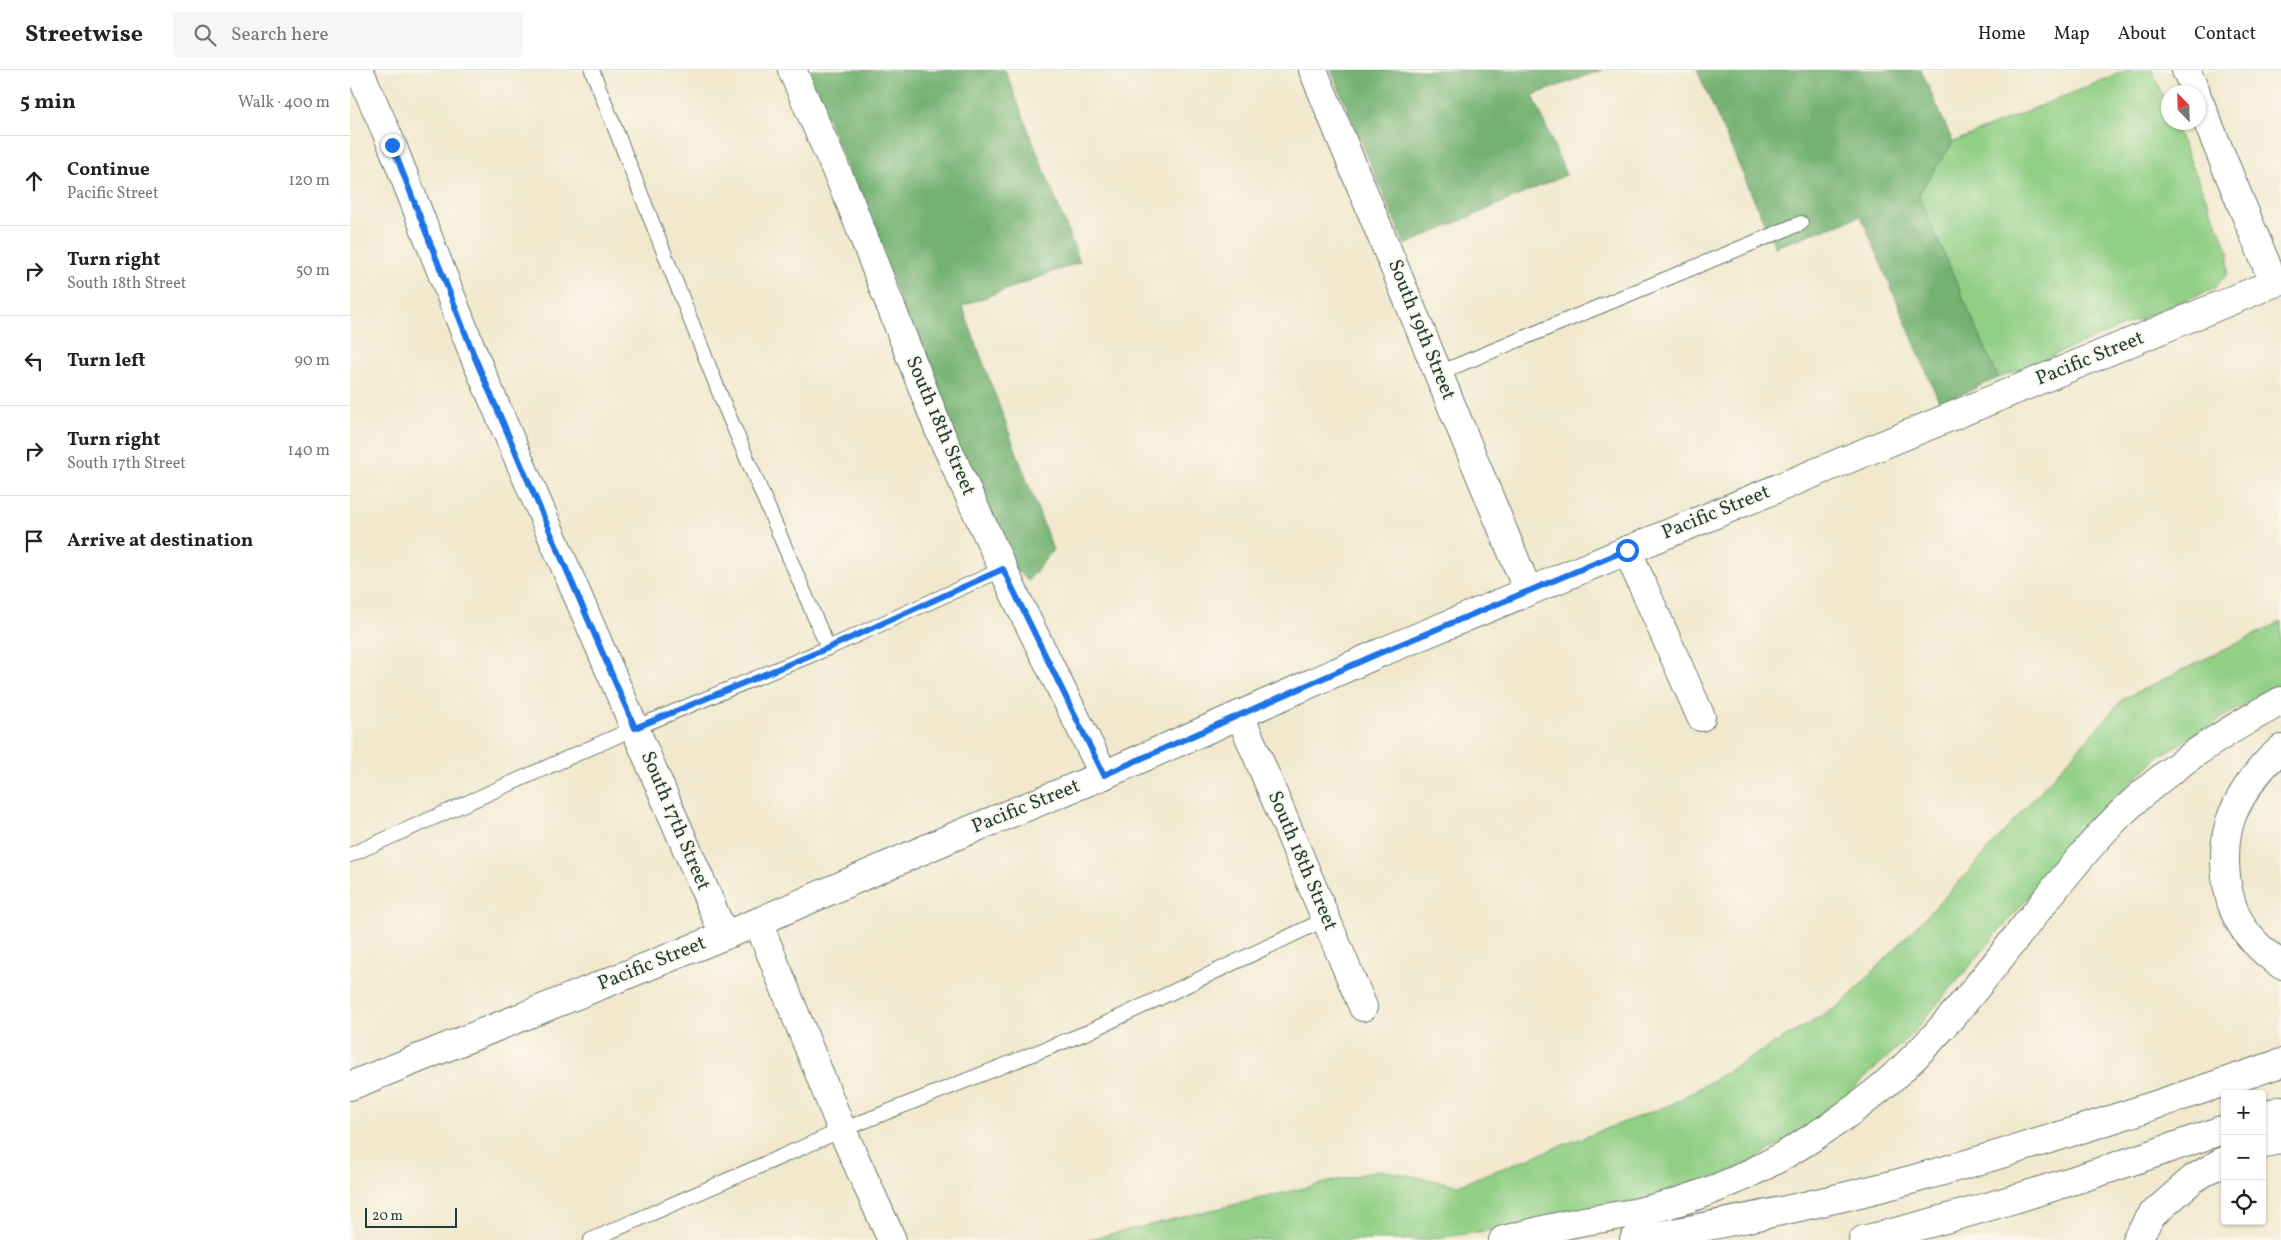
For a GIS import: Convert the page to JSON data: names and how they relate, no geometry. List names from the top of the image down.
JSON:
{
  "streets": {
    "main road": [
      "South 19th Street",
      "Pacific Street",
      "South 18th Street",
      "South 17th Street"
    ]
  },
  "crossings": [
    ["South 19th Street", "Pacific Street"],
    ["Pacific Street", "South 18th Street"],
    ["Pacific Street", "South 17th Street"]
  ],
  "scale_bar": "20 m",
  "north": "top left",
  "page": {
    "header": "Streetwise",
    "search": "Search here",
    "nav": [
      "Home",
      "Map",
      "About",
      "Contact"
    ],
    "heading": ["5 min", "Walk · 400 m"],
    "list": [
      ["Continue", "Pacific Street", "120 m"],
      ["Turn right", "South 18th Street", "50 m"],
      ["Turn left", "90 m"],
      ["Turn right", "South 17th Street", "140 m"],
      "Arrive at destination"
    ],
    "map_buttons": ["+", "−"],
    "scale": "20 m"
  }
}
